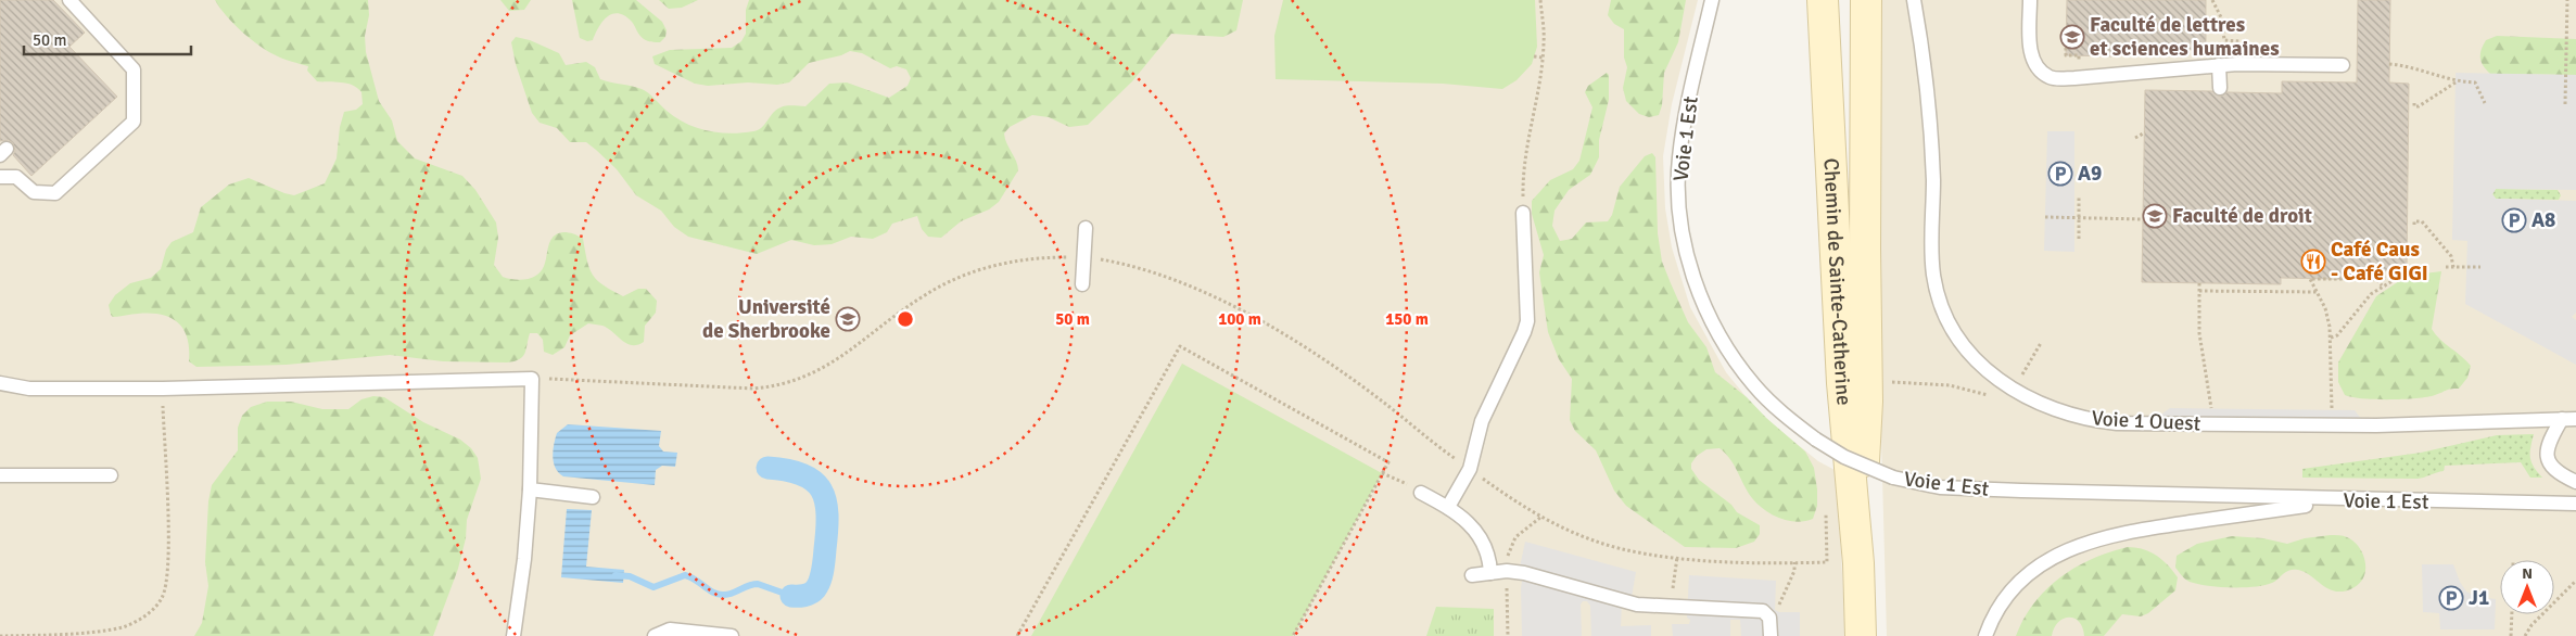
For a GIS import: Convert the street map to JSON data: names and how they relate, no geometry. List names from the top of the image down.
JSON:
{
  "streets": {
    "main road": ["Chemin de Sainte-Catherine"],
    "lane": ["Voie 1 Est", "Voie 1 Ouest"]
  },
  "places": {
    "school or university": ["Faculté de lettres et sciences humaines", "Faculté de droit", "Université de Sherbrooke"],
    "parking": ["A9", "A8", "J1"],
    "restaurant": ["Café Caus - Café GIGI"]
  },
  "scale_bar": "50 m",
  "north": "top",
  "rings": ["50 m", "100 m", "150 m"]
}
